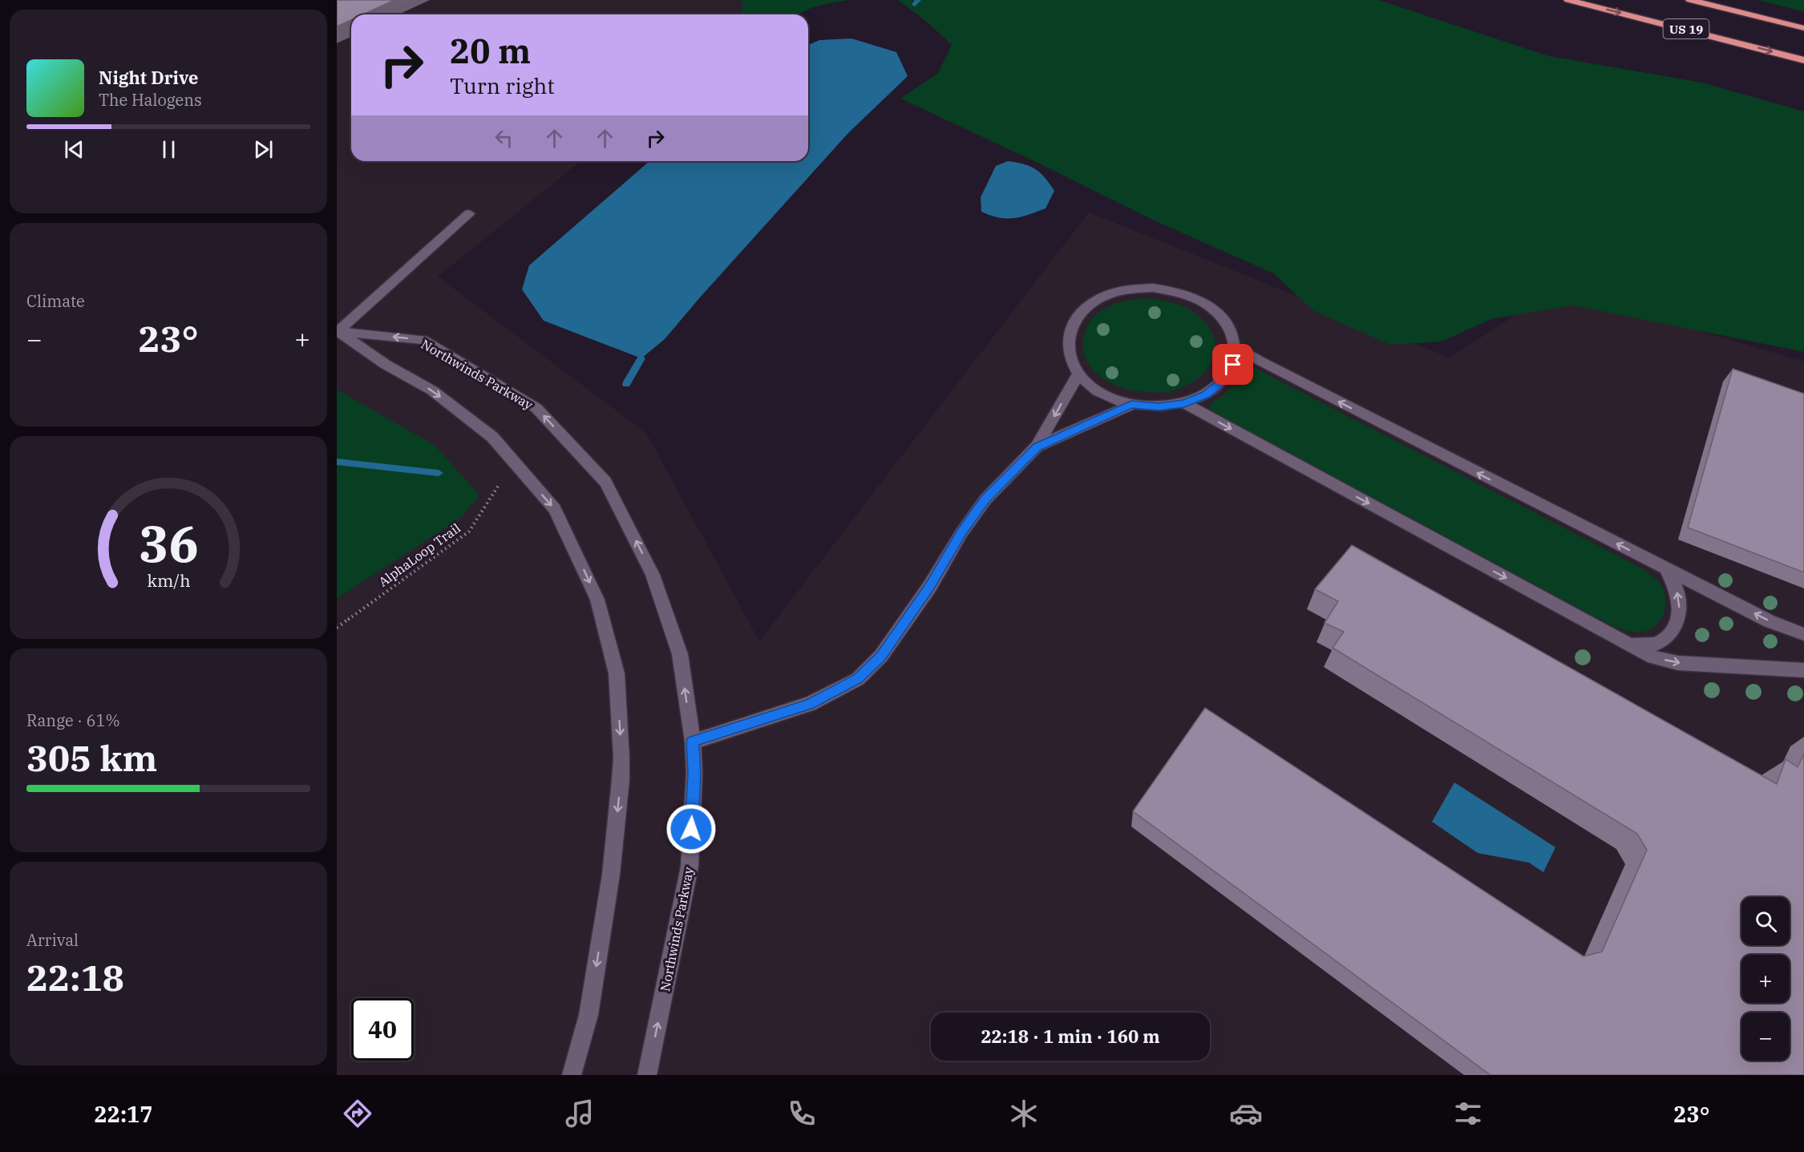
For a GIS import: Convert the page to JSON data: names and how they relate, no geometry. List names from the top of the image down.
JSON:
{
  "streets": {
    "highway": ["US 19"],
    "street": ["Northwinds Parkway"],
    "path": ["AlphaLoop Trail"]
  },
  "one_way": ["Northwinds Parkway"],
  "page": {
    "turn": ["20 m", "Turn right"],
    "song": ["Night Drive", "The Halogens"],
    "tile": [
      "Climate",
      ["Range · 61%", "305 km"],
      ["Arrival", "22:18"]
    ],
    "heat": ["−", "23°", "+"],
    "map_buttons": ["+", "−"],
    "limit": "40",
    "trip": "22:18 · 1 min · 160 m",
    "tabs": ["22:17", "23°"],
    "gauge": ["36", "km/h"]
  }
}
